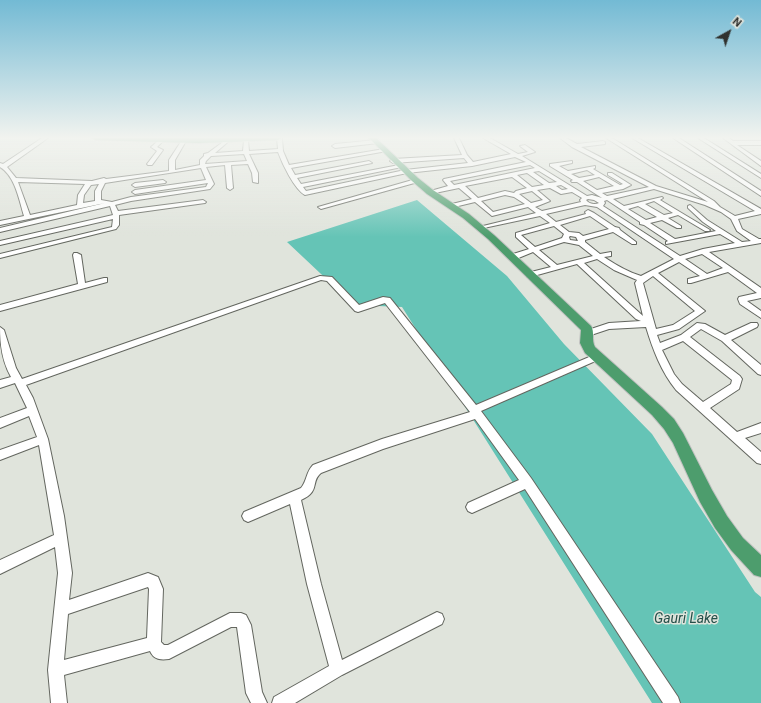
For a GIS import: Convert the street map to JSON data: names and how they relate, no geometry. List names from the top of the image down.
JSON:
{
  "water": ["Gauri Lake"],
  "north": "top right"
}
